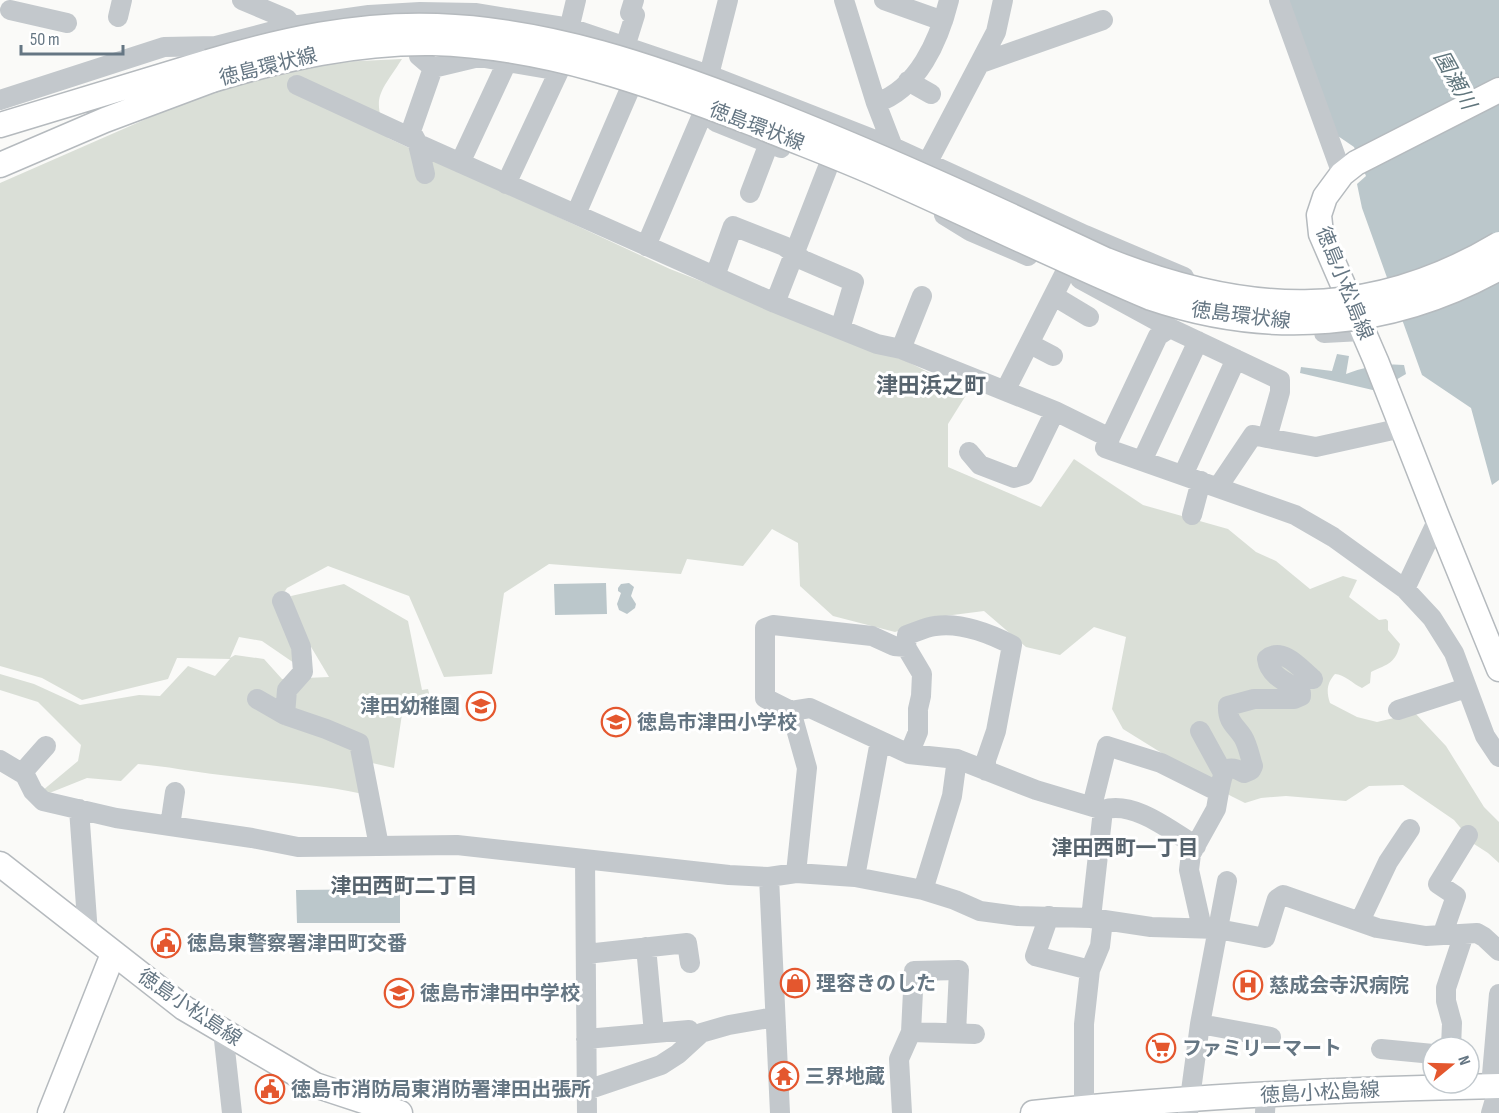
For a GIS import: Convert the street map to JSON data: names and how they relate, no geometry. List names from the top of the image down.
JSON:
{
  "streets": {
    "main road": ["徳島環状線", "徳島小松島線"]
  },
  "districts": ["津田浜之町", "津田西町一丁目", "津田西町二丁目"],
  "water": ["園瀬川"],
  "places": {
    "school or university": ["津田幼稚園", "徳島市津田小学校", "徳島市津田中学校"],
    "public building": ["徳島東警察署津田町交番", "徳島市消防局東消防署津田出張所"],
    "shop": ["理容きのした"],
    "hospital": ["慈成会寺沢病院"],
    "supermarket": ["ファミリーマート"],
    "temple": ["三界地蔵"]
  },
  "scale_bar": "50 m",
  "north": "right"
}
